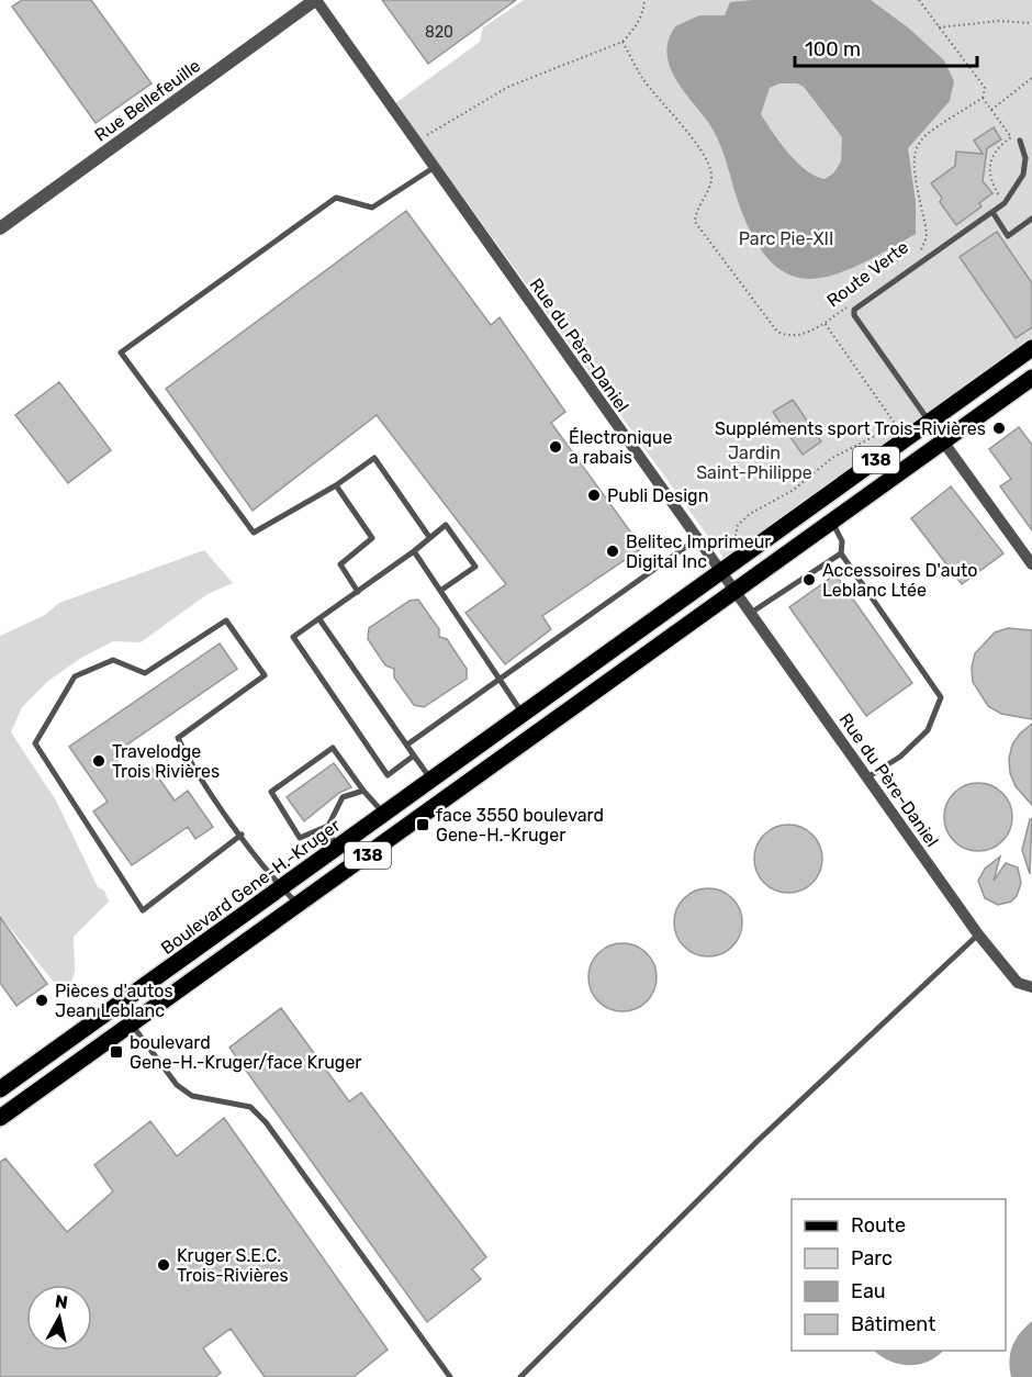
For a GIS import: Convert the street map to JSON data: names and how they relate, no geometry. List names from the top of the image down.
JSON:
{
  "streets": {
    "main road": ["138", "Boulevard Gene-H.-Kruger"],
    "street": ["Rue Bellefeuille", "Rue du Père-Daniel"],
    "path": ["Route Verte"]
  },
  "crossings": [
    ["Rue Bellefeuille", "Rue du Père-Daniel"],
    ["Route Verte", "Rue du Père-Daniel"],
    ["Route Verte", "Boulevard Gene-H.-Kruger"],
    ["Rue du Père-Daniel", "138"],
    ["Rue du Père-Daniel", "Boulevard Gene-H.-Kruger"]
  ],
  "parks": ["Parc Pie-XII", "Jardin Saint-Philippe"],
  "places": {
    "other": [
      "Suppléments sport Trois-Rivières",
      "Électronique a rabais",
      "Publi Design",
      "Belitec Imprimeur Digital Inc",
      "Accessoires D'auto Leblanc Ltée",
      "Travelodge Trois Rivières",
      "Pièces d'autos Jean Leblanc",
      "Kruger S.E.C. Trois-Rivières"
    ],
    "transit": ["face 3550 boulevard Gene-H.-Kruger", "boulevard Gene-H.-Kruger/face Kruger"]
  },
  "house_numbers": ["820"],
  "legend": [
    "Route",
    "Parc",
    "Eau",
    "Bâtiment"
  ],
  "scale_bar": "100 m",
  "north": "top"
}
